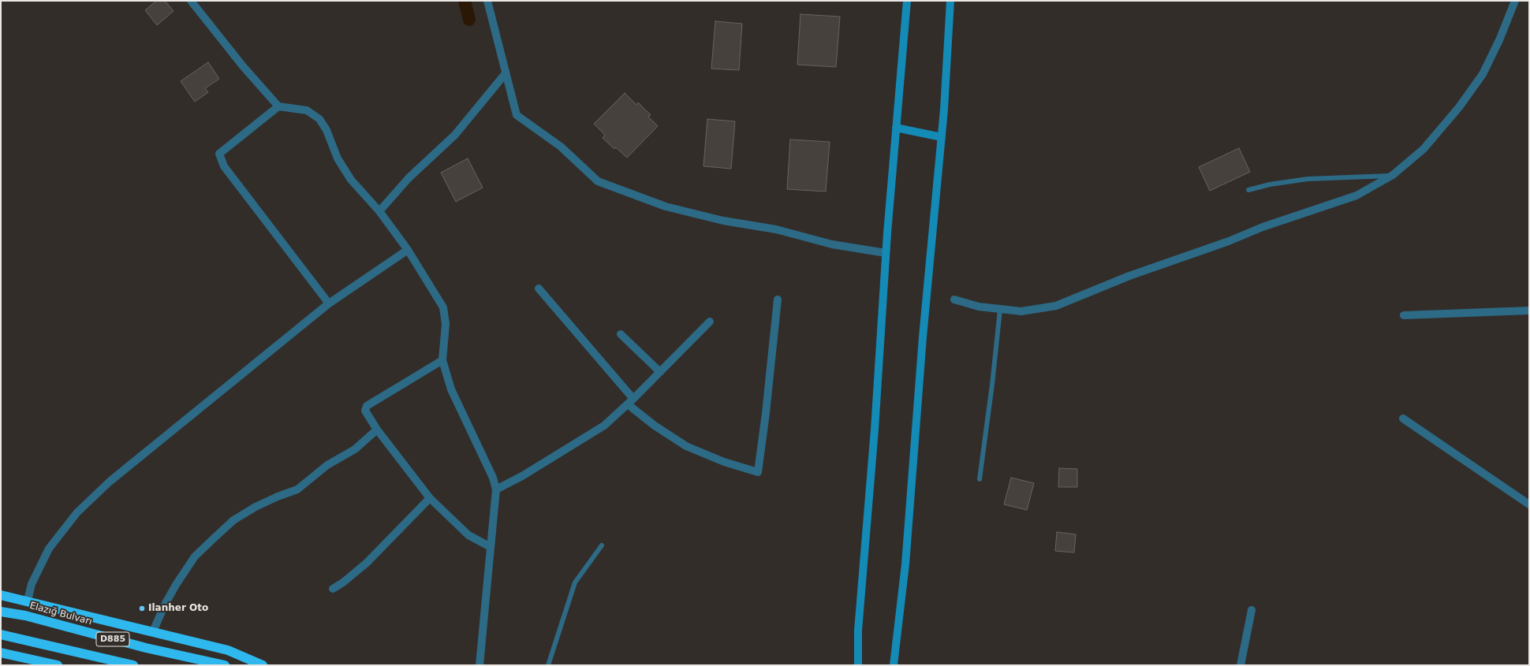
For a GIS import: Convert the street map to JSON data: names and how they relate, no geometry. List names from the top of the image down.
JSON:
{
  "streets": {
    "highway": ["Elazığ Bulvarı", "D885"]
  },
  "places": ["Ilanher Oto"]
}
